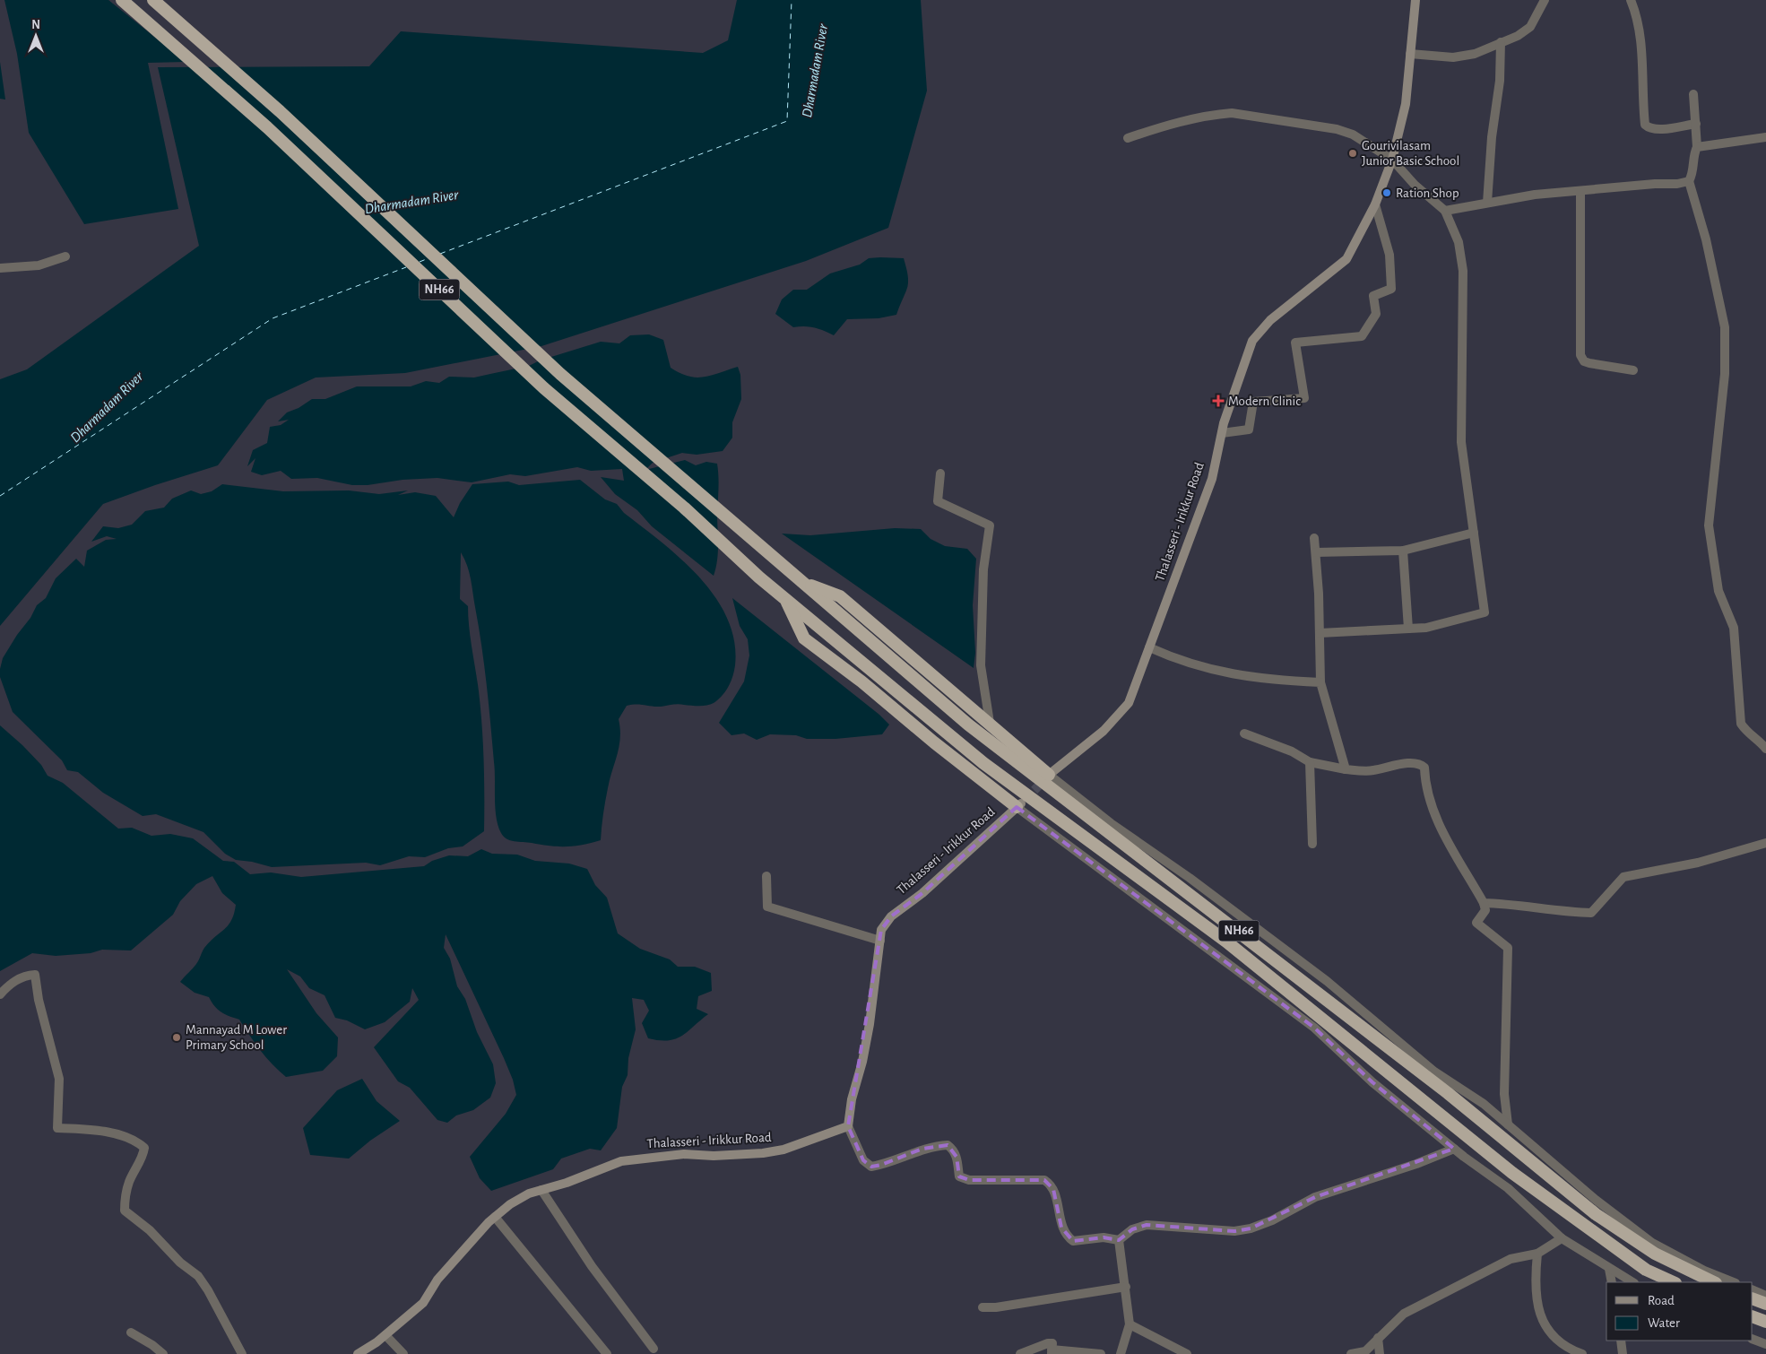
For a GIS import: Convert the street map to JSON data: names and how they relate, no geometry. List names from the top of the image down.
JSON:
{
  "streets": {
    "highway": ["NH66"],
    "main road": ["Thalasseri - Irikkur Road"]
  },
  "water": ["Dharmadam River"],
  "places": {
    "other": ["Gourivilasam Junior Basic School", "Ration Shop", "Mannayad M Lower Primary School"],
    "health": ["Modern Clinic"]
  },
  "legend": ["Road", "Water"],
  "north": "top"
}
